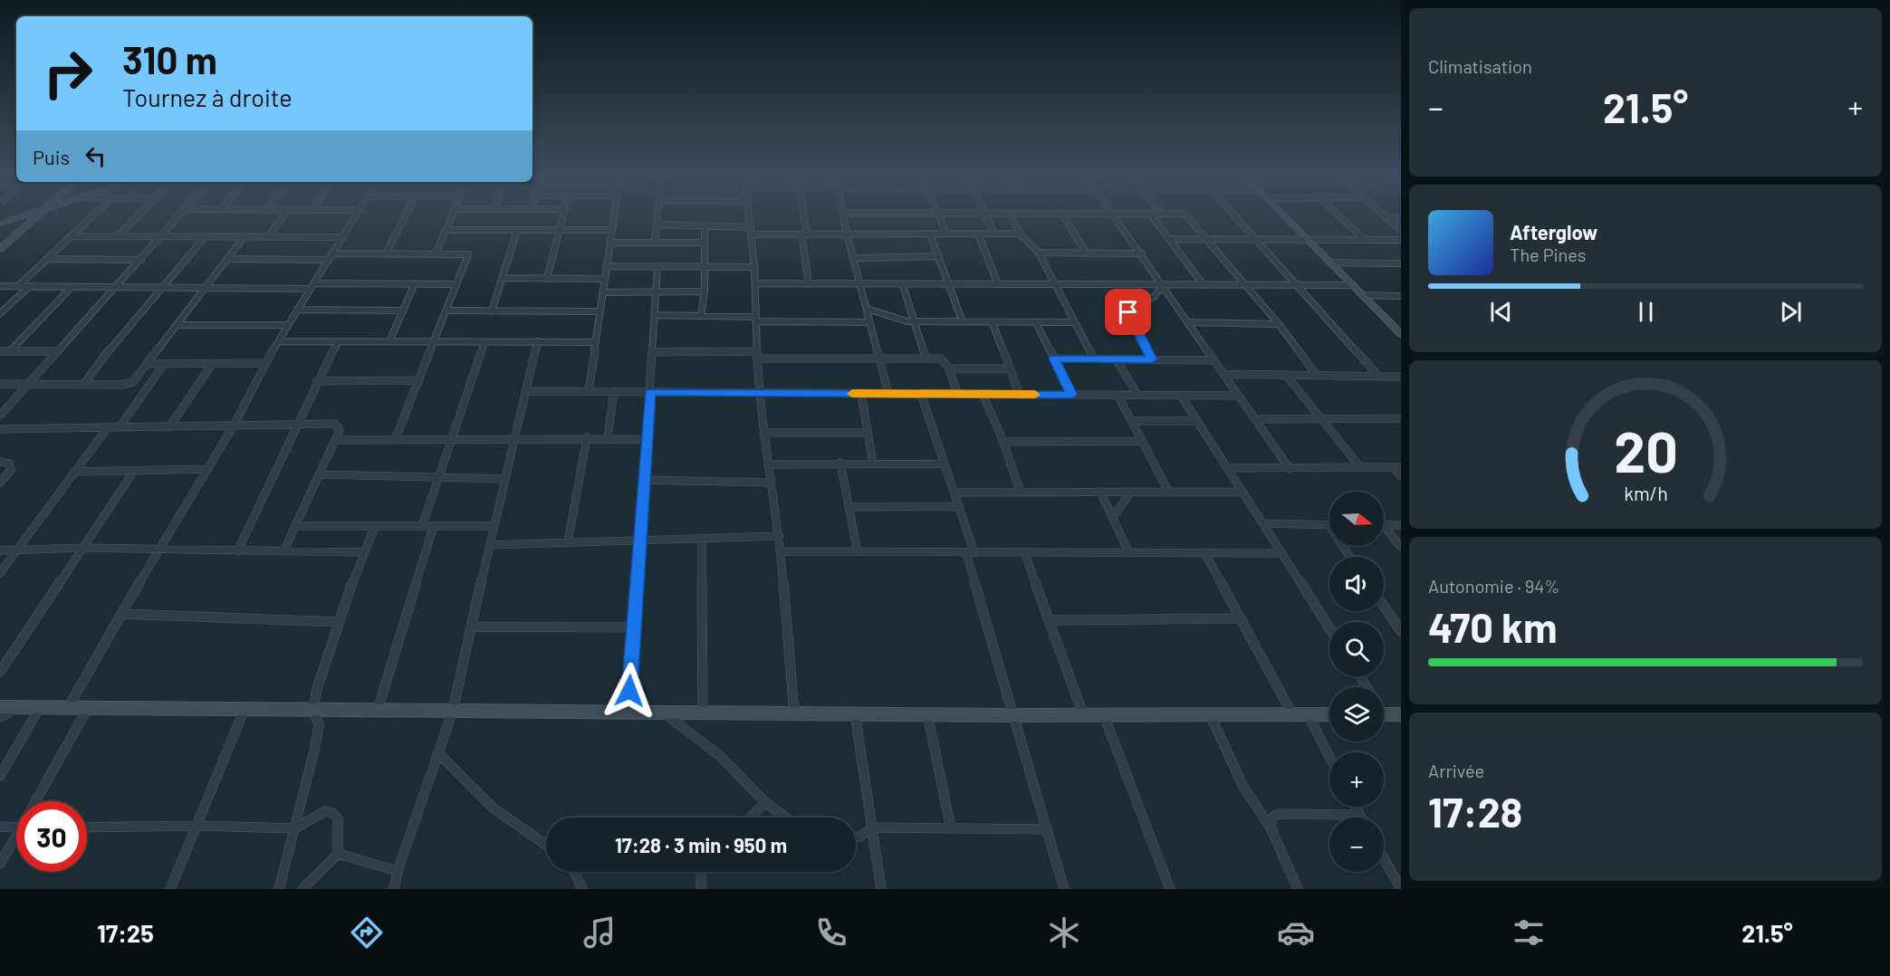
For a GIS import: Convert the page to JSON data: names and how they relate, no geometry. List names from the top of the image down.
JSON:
{
  "north": "right",
  "page": {
    "tile": [
      "Climatisation",
      ["Autonomie · 94%", "470 km"],
      ["Arrivée", "17:28"]
    ],
    "turn": ["310 m", "Tournez à droite"],
    "heat": ["−", "21.5°", "+"],
    "then": "Puis",
    "song": ["Afterglow", "The Pines"],
    "map_buttons": ["+", "−"],
    "limit": "30",
    "trip": "17:28 · 3 min · 950 m",
    "tabs": ["17:25", "21.5°"],
    "gauge": ["20", "km/h"]
  }
}
